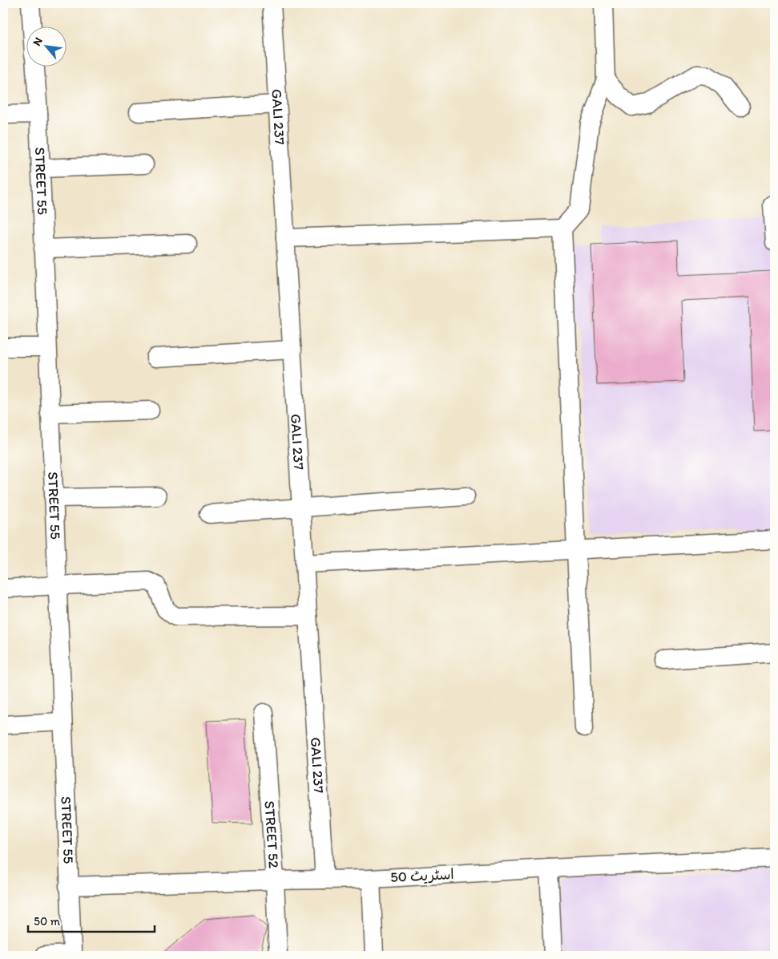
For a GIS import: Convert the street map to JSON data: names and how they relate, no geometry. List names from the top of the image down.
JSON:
{
  "streets": {
    "street": [
      "GALI 237",
      "STREET 55",
      "STREET 52",
      "اسٹریٹ 50"
    ]
  },
  "crossings": [
    ["GALI 237", "اسٹریٹ 50"],
    ["STREET 55", "اسٹریٹ 50"],
    ["STREET 52", "اسٹریٹ 50"]
  ],
  "scale_bar": "50 m",
  "north": "top left"
}
